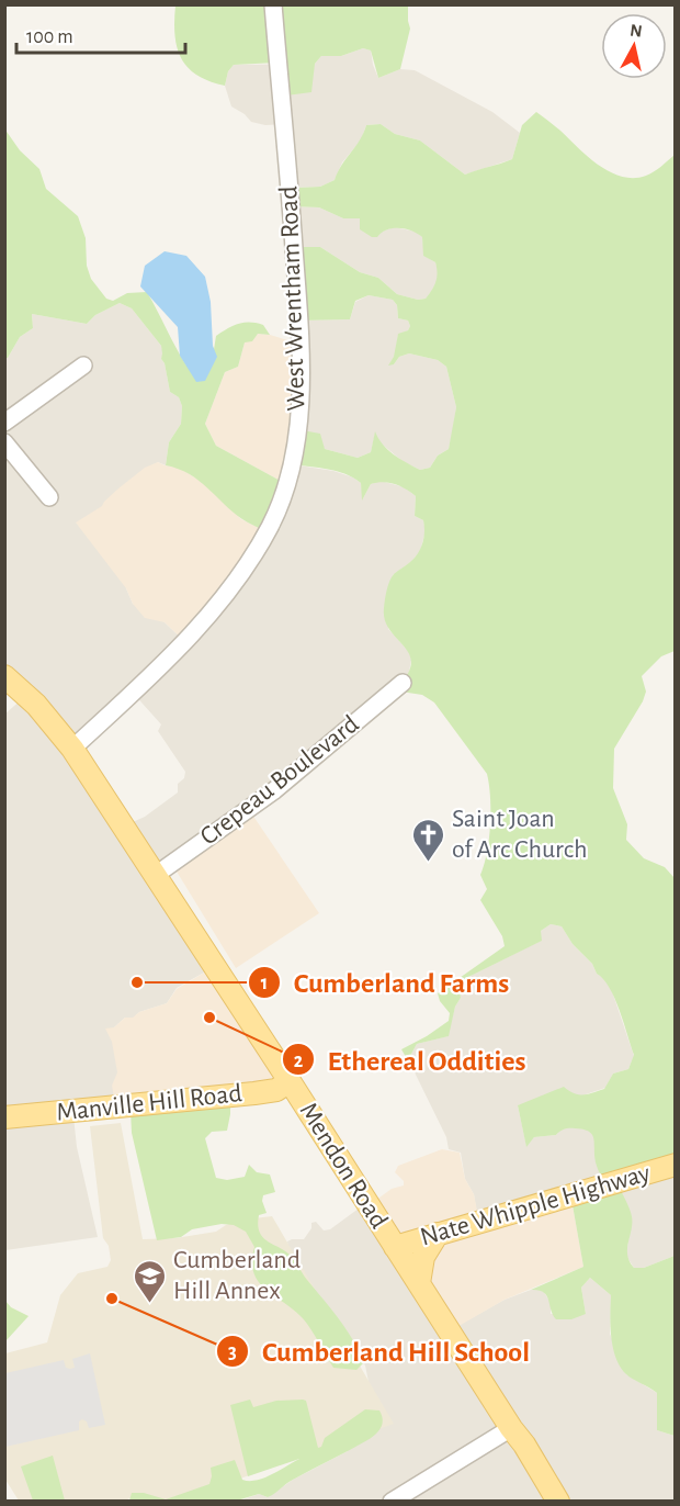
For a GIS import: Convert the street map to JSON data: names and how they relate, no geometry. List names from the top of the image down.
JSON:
{
  "streets": {
    "main road": ["Manville Hill Road", "Mendon Road", "Nate Whipple Highway"],
    "street": ["West Wrentham Road", "Crepeau Boulevard"]
  },
  "crossings": [
    ["West Wrentham Road", "Mendon Road"],
    ["Crepeau Boulevard", "Mendon Road"],
    ["Manville Hill Road", "Mendon Road"],
    ["Mendon Road", "Nate Whipple Highway"]
  ],
  "places": {
    "church": ["Saint Joan of Arc Church"],
    "other": ["Cumberland Farms", "Ethereal Oddities", "Cumberland Hill School"],
    "school or university": ["Cumberland Hill Annex"]
  },
  "scale_bar": "100 m",
  "north": "top"
}
